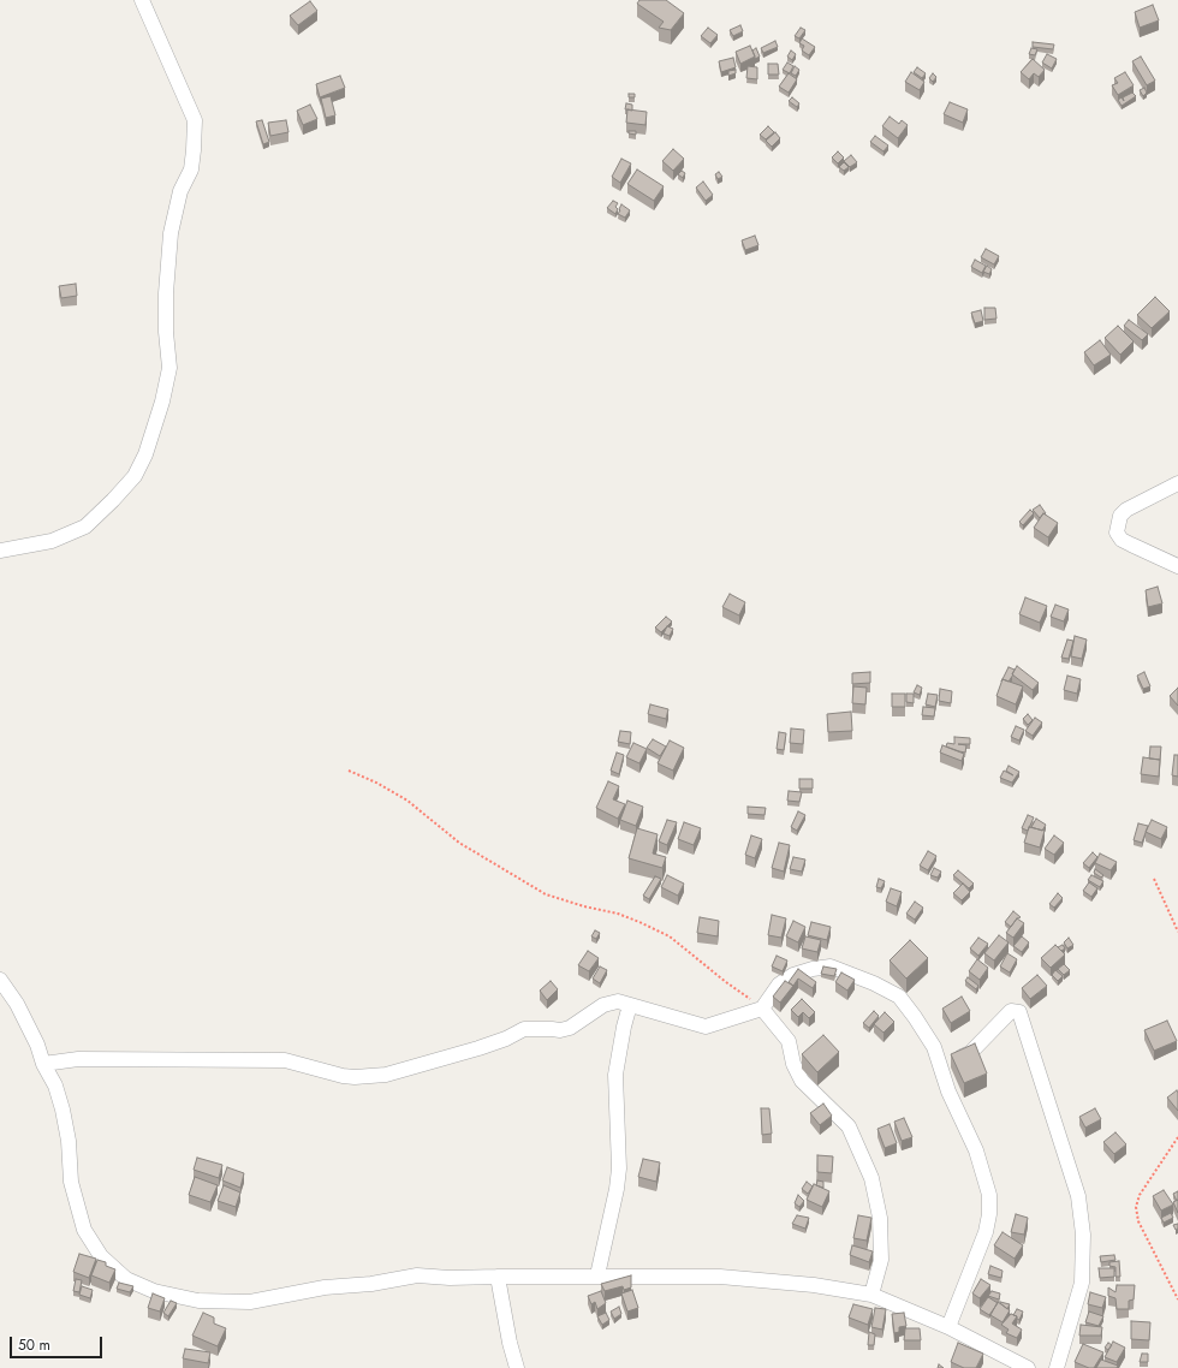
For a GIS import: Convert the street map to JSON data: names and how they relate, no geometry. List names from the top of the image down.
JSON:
{
  "scale_bar": "50 m"
}
